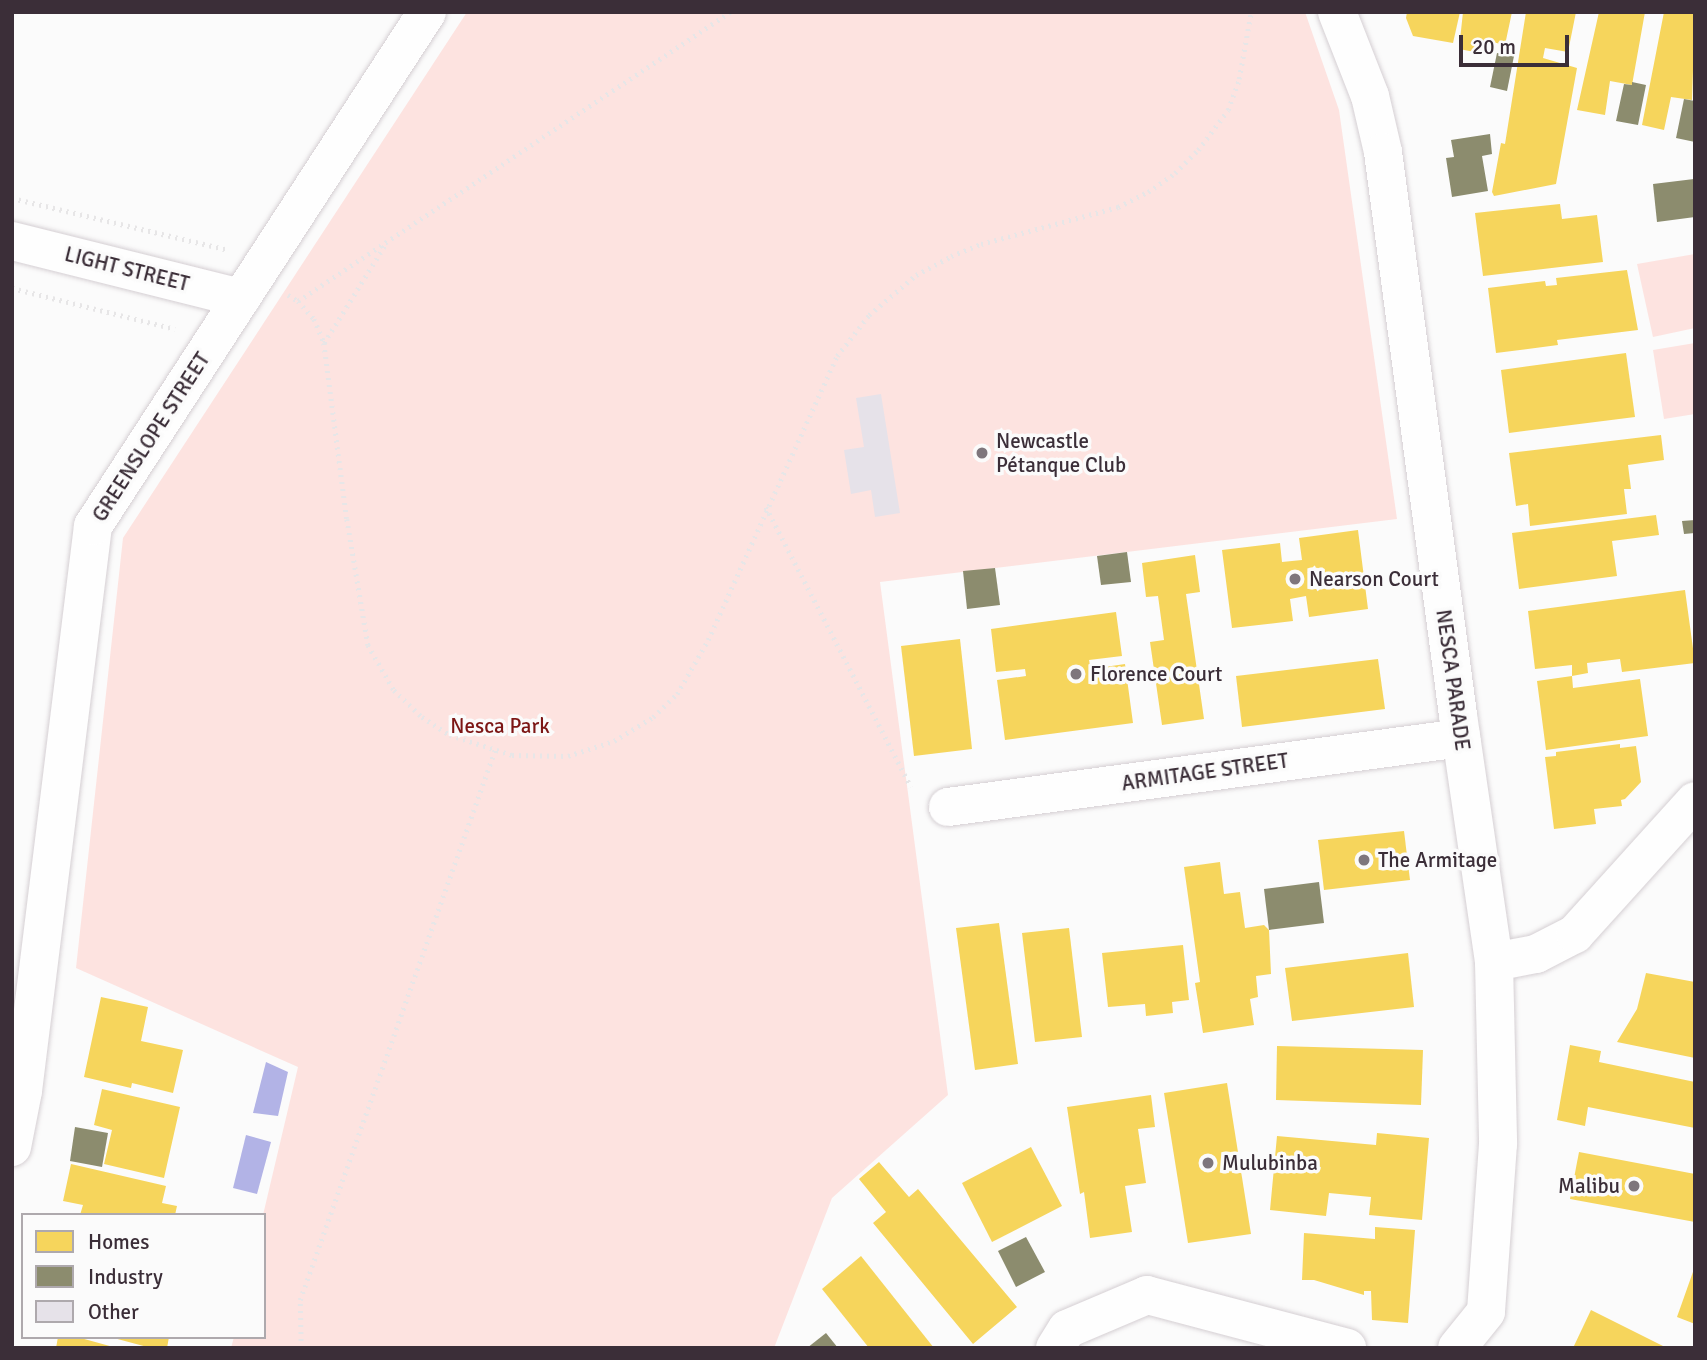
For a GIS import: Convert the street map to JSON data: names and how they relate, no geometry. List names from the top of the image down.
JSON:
{
  "streets": {
    "street": [
      "LIGHT STREET",
      "GREENSLOPE STREET",
      "NESCA PARADE",
      "ARMITAGE STREET"
    ]
  },
  "crossings": [
    ["LIGHT STREET", "GREENSLOPE STREET"],
    ["NESCA PARADE", "ARMITAGE STREET"]
  ],
  "parks": ["Nesca Park"],
  "places": [
    "Newcastle Pétanque Club",
    "Nearson Court",
    "Florence Court",
    "The Armitage",
    "Mulubinba",
    "Malibu"
  ],
  "legend": ["Homes", "Industry", "Other"],
  "scale_bar": "20 m"
}
